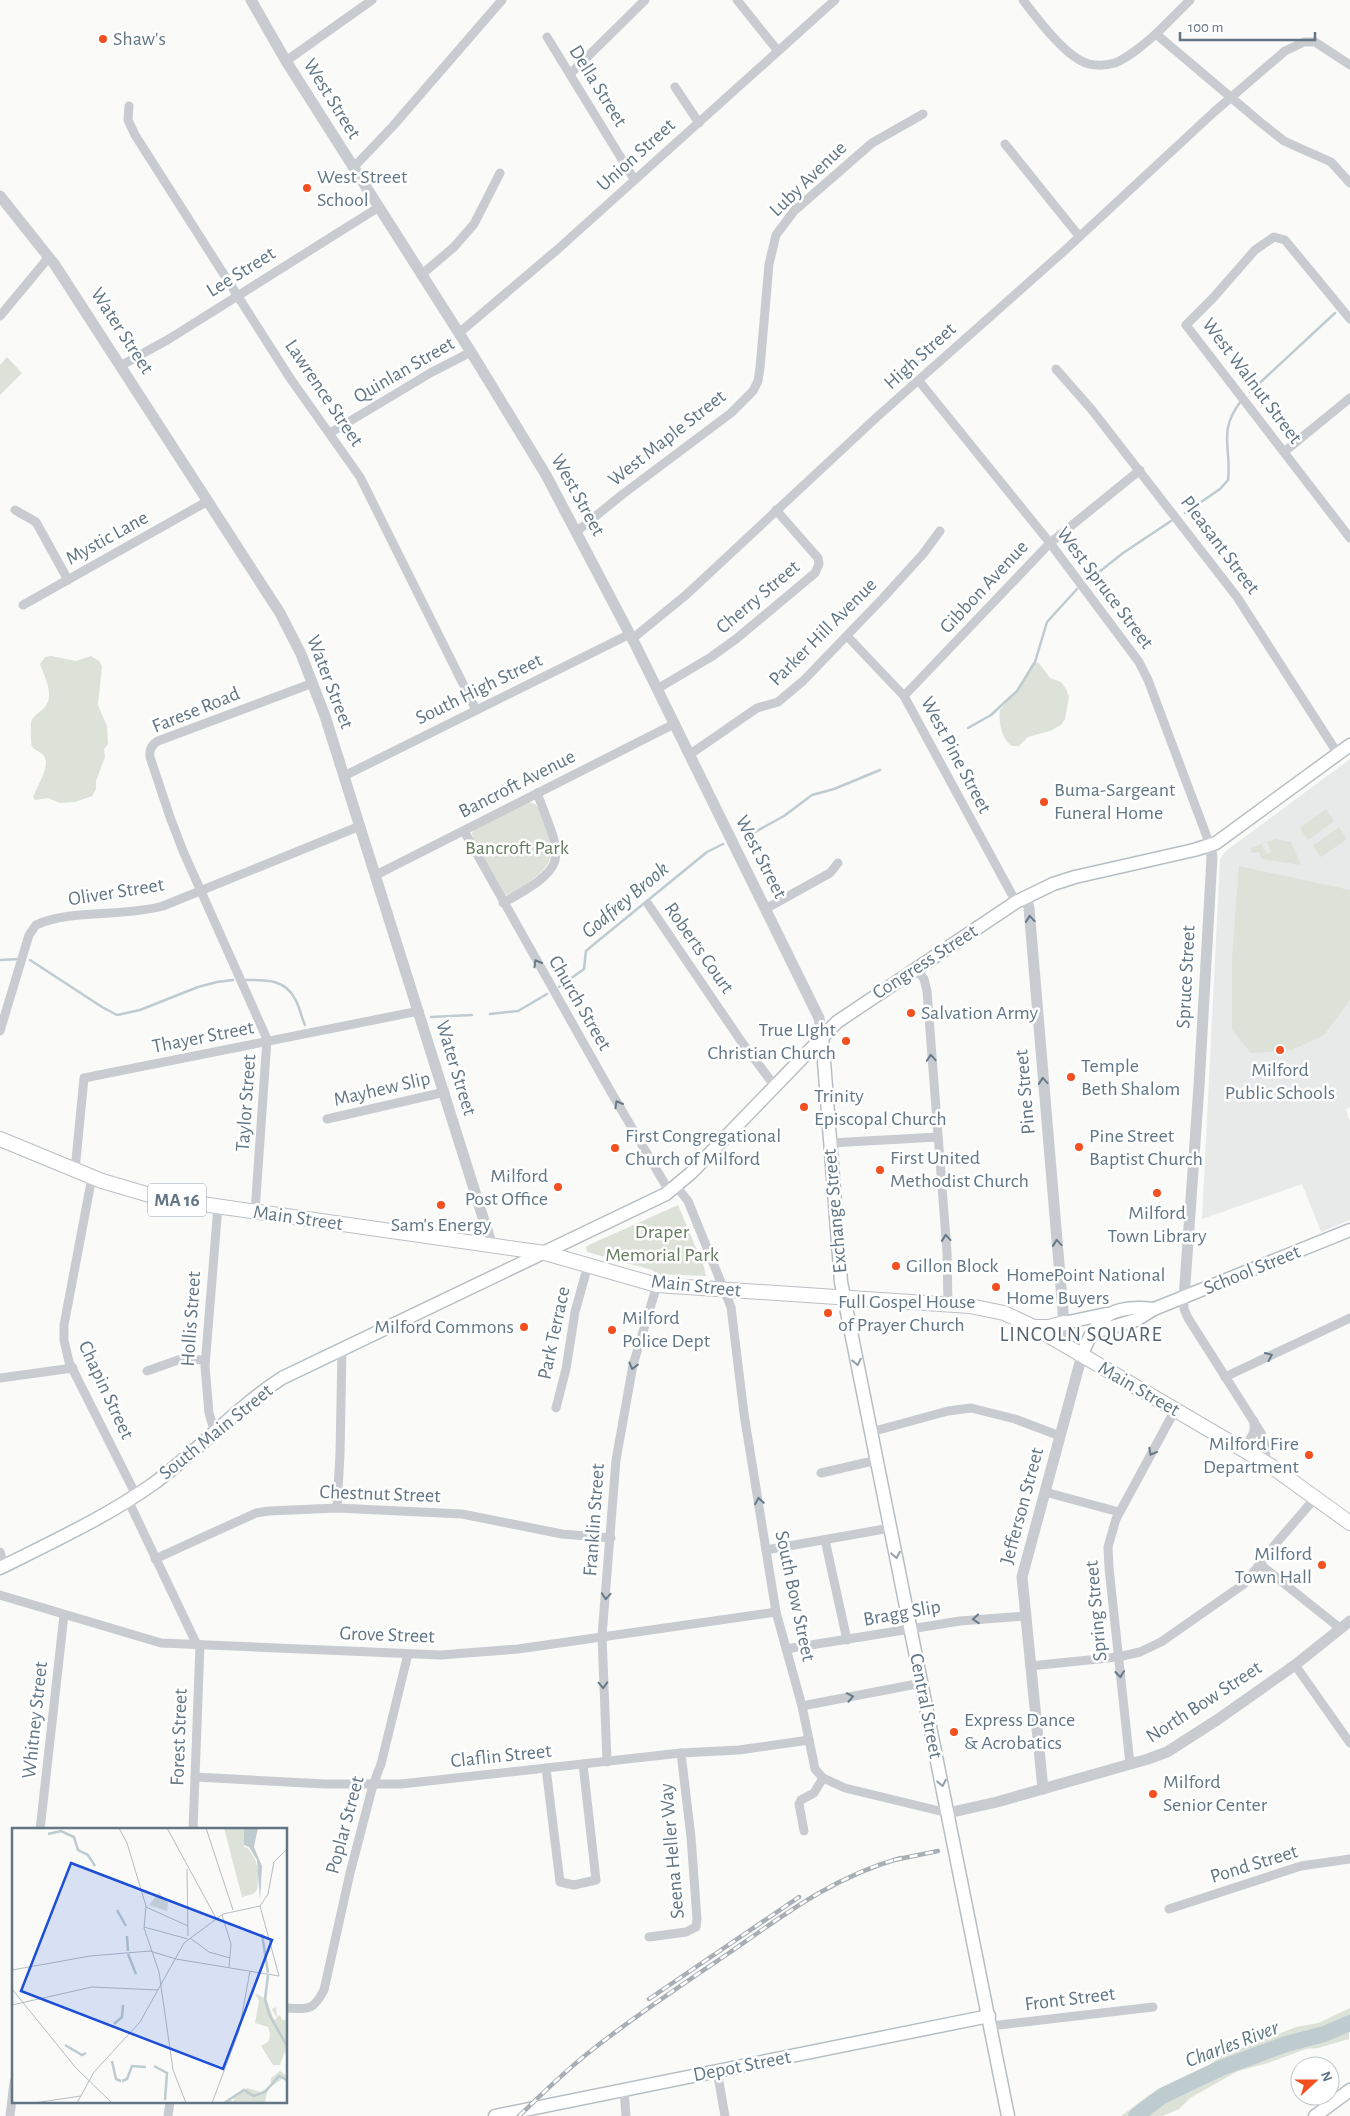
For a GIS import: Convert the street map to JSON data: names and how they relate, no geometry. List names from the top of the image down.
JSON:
{
  "streets": {
    "main road": [
      "Congress Street",
      "MA 16",
      "Exchange Street",
      "Main Street",
      "School Street",
      "South Main Street",
      "Central Street",
      "Depot Street"
    ],
    "street": [
      "Della Street",
      "West Street",
      "Union Street",
      "Luby Avenue",
      "Lee Street",
      "Water Street",
      "High Street",
      "Quinlan Street",
      "West Walnut Street",
      "Lawrence Street",
      "West Maple Street",
      "Mystic Lane",
      "Pleasant Street",
      "Gibbon Avenue",
      "West Spruce Street",
      "Cherry Street",
      "Parker Hill Avenue",
      "South High Street",
      "Farese Road",
      "West Pine Street",
      "Bancroft Avenue",
      "Oliver Street",
      "Roberts Court",
      "Spruce Street",
      "Church Street",
      "Thayer Street",
      "Mayhew Slip",
      "Pine Street",
      "Taylor Street",
      "Hollis Street",
      "Park Terrace",
      "Chapin Street",
      "Chestnut Street",
      "Jefferson Street",
      "Franklin Street",
      "South Bow Street",
      "Spring Street",
      "Bragg Slip",
      "Grove Street",
      "North Bow Street",
      "Whitney Street",
      "Forest Street",
      "Claflin Street",
      "Poplar Street",
      "Seena Heller Way",
      "Pond Street",
      "Front Street"
    ]
  },
  "crossings": [
    ["Della Street", "Union Street"],
    ["West Street", "Union Street"],
    ["West Street", "Lee Street"],
    ["West Street", "High Street"],
    ["West Street", "Quinlan Street"],
    ["West Street", "West Maple Street"],
    ["West Street", "Cherry Street"],
    ["West Street", "Parker Hill Avenue"],
    ["West Street", "South High Street"],
    ["West Street", "Bancroft Avenue"],
    ["West Street", "Congress Street"],
    ["West Street", "Exchange Street"],
    ["Luby Avenue", "West Maple Street"],
    ["Lee Street", "Water Street"],
    ["Lee Street", "Lawrence Street"],
    ["Water Street", "Mystic Lane"],
    ["Water Street", "South High Street"],
    ["Water Street", "Farese Road"],
    ["Water Street", "Bancroft Avenue"],
    ["Water Street", "Oliver Street"],
    ["Water Street", "Thayer Street"],
    ["Water Street", "Mayhew Slip"],
    ["Water Street", "Main Street"],
    ["High Street", "West Spruce Street"],
    ["High Street", "Cherry Street"],
    ["High Street", "South High Street"],
    ["Quinlan Street", "Lawrence Street"],
    ["Lawrence Street", "South High Street"],
    ["Pleasant Street", "Gibbon Avenue"],
    ["Pleasant Street", "Congress Street"],
    ["Gibbon Avenue", "West Spruce Street"],
    ["Gibbon Avenue", "West Pine Street"],
    ["West Spruce Street", "Congress Street"],
    ["West Spruce Street", "Spruce Street"],
    ["Parker Hill Avenue", "West Pine Street"],
    ["Farese Road", "Oliver Street"],
    ["Farese Road", "Taylor Street"],
    ["West Pine Street", "Congress Street"],
    ["West Pine Street", "Pine Street"],
    ["Bancroft Avenue", "Church Street"],
    ["Oliver Street", "Taylor Street"],
    ["Roberts Court", "Congress Street"],
    ["Congress Street", "Spruce Street"],
    ["Congress Street", "Church Street"],
    ["Congress Street", "Pine Street"],
    ["Congress Street", "Exchange Street"],
    ["Congress Street", "Main Street"],
    ["Congress Street", "South Main Street"],
    ["Spruce Street", "Main Street"],
    ["Spruce Street", "School Street"],
    ["Church Street", "Main Street"],
    ["Church Street", "South Bow Street"],
    ["Thayer Street", "Taylor Street"],
    ["Thayer Street", "Main Street"],
    ["Pine Street", "Main Street"],
    ["Pine Street", "School Street"],
    ["Taylor Street", "Main Street"],
    ["Exchange Street", "Main Street"],
    ["Exchange Street", "Central Street"],
    ["Main Street", "Hollis Street"],
    ["Main Street", "Park Terrace"],
    ["Main Street", "Chapin Street"],
    ["Main Street", "South Main Street"],
    ["Main Street", "Jefferson Street"],
    ["Main Street", "Franklin Street"],
    ["Main Street", "South Bow Street"],
    ["Main Street", "Spring Street"],
    ["Main Street", "Central Street"],
    ["Hollis Street", "South Main Street"],
    ["Chapin Street", "South Main Street"],
    ["Chapin Street", "Forest Street"],
    ["South Main Street", "Forest Street"],
    ["Chestnut Street", "Franklin Street"],
    ["Chestnut Street", "Forest Street"],
    ["Jefferson Street", "Bragg Slip"],
    ["Jefferson Street", "North Bow Street"],
    ["Franklin Street", "Grove Street"],
    ["Franklin Street", "Claflin Street"],
    ["South Bow Street", "Bragg Slip"],
    ["South Bow Street", "Grove Street"],
    ["South Bow Street", "Claflin Street"],
    ["Spring Street", "North Bow Street"],
    ["Bragg Slip", "Central Street"],
    ["Grove Street", "Whitney Street"],
    ["Grove Street", "Forest Street"],
    ["Grove Street", "Poplar Street"],
    ["North Bow Street", "Central Street"],
    ["Central Street", "Front Street"],
    ["Central Street", "Depot Street"],
    ["Forest Street", "Claflin Street"],
    ["Claflin Street", "Poplar Street"],
    ["Claflin Street", "Seena Heller Way"],
    ["Front Street", "Depot Street"]
  ],
  "one_way": [
    "Church Street",
    "Pine Street",
    "Franklin Street",
    "South Bow Street",
    "Spring Street",
    "Bragg Slip",
    "Central Street"
  ],
  "districts": ["LINCOLN SQUARE"],
  "water": ["Godfrey Brook", "Charles River"],
  "parks": ["Bancroft Park", "Draper Memorial Park"],
  "places": [
    "Shaw's",
    "West Street School",
    "Buma-Sargeant Funeral Home",
    "Salvation Army",
    "True LIght Christian Church",
    "Milford Public Schools",
    "Temple Beth Shalom",
    "Trinity Episcopal Church",
    "Pine Street Baptist Church",
    "First Congregational Church of Milford",
    "First United Methodist Church",
    "Milford Post Office",
    "Milford Town Library",
    "Sam's Energy",
    "Gillon Block",
    "HomePoint National Home Buyers",
    "Full Gospel House of Prayer Church",
    "Milford Commons",
    "Milford Police Dept",
    "Milford Fire Department",
    "Milford Town Hall",
    "Express Dance & Acrobatics",
    "Milford Senior Center"
  ],
  "scale_bar": "100 m",
  "north": "right"
}
